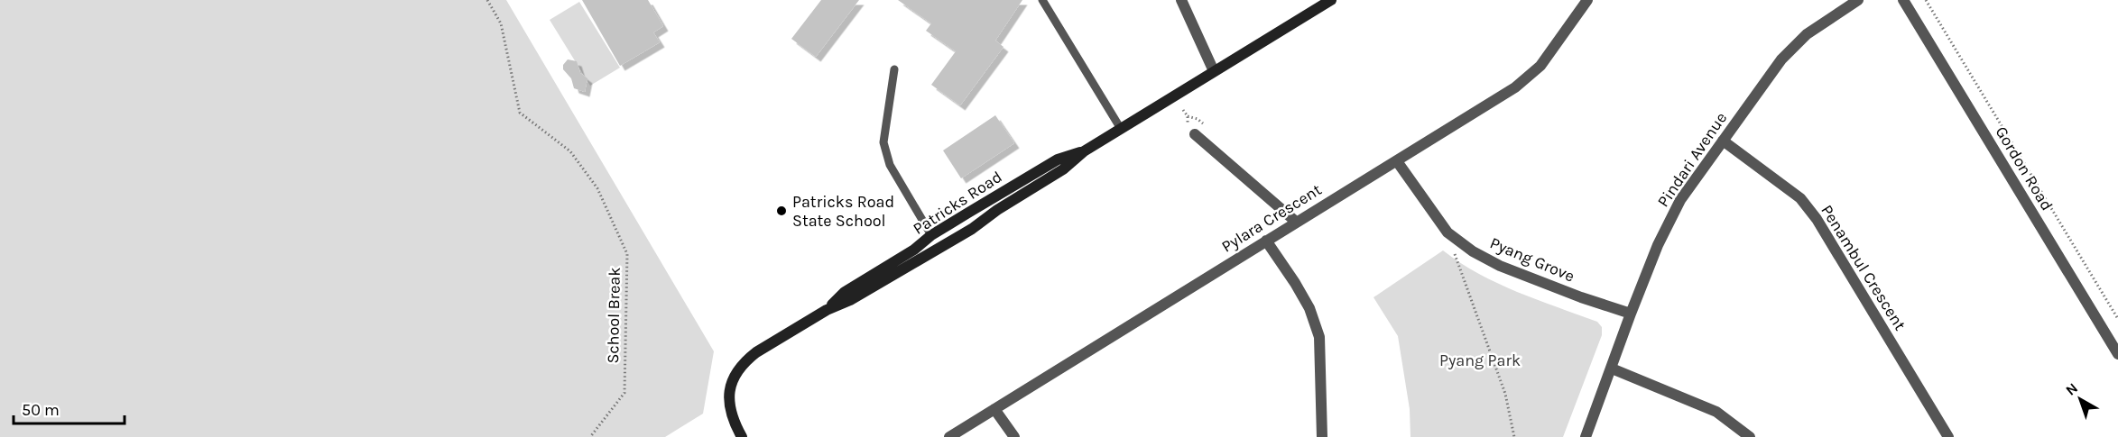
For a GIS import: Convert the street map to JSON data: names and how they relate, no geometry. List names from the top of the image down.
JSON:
{
  "streets": {
    "main road": ["Patricks Road"],
    "street": [
      "Pindari Avenue",
      "Gordon Road",
      "Pylara Crescent",
      "Pyang Grove",
      "Penambul Crescent"
    ],
    "path": ["School Break"]
  },
  "crossings": [
    ["Pindari Avenue", "Pyang Grove"],
    ["Pindari Avenue", "Penambul Crescent"],
    ["Pylara Crescent", "Pyang Grove"]
  ],
  "parks": ["Pyang Park"],
  "places": ["Patricks Road State School"],
  "scale_bar": "50 m",
  "north": "top left"
}
